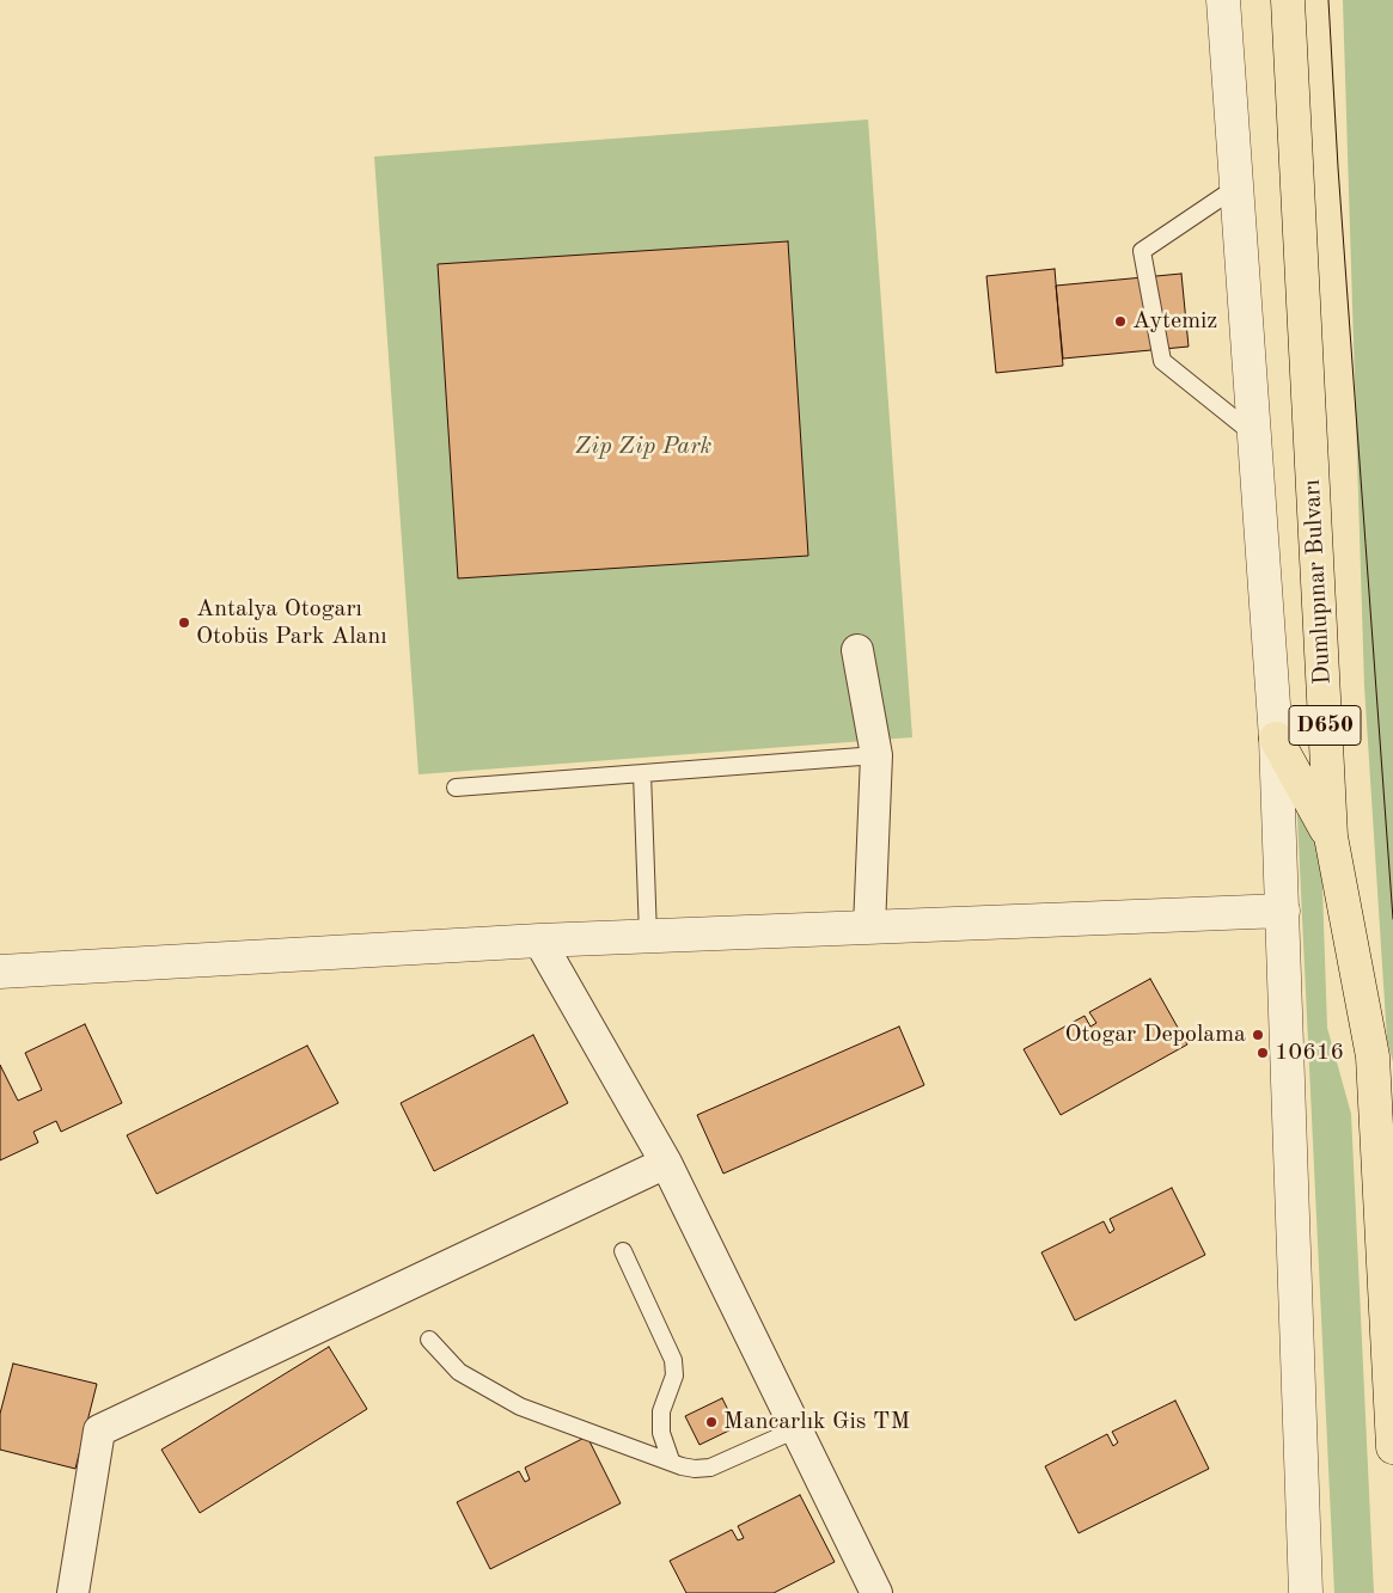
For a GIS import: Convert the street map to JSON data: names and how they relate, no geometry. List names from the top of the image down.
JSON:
{
  "streets": {
    "highway": ["Dumlupınar Bulvarı", "D650"]
  },
  "parks": ["Zip Zip Park"],
  "places": [
    "Aytemiz",
    "Antalya Otogarı Otobüs Park Alanı",
    "Otogar Depolama",
    "10616",
    "Mancarlık Gis TM"
  ]
}
